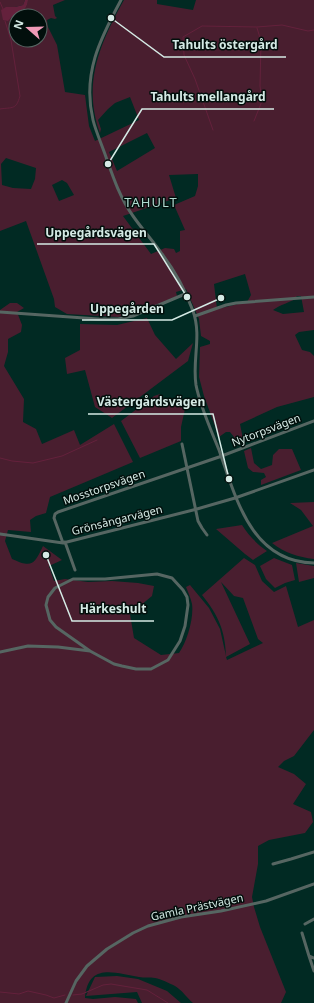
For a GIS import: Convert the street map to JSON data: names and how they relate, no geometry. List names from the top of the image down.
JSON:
{
  "streets": {
    "street": [
      "Nytorpsvägen",
      "Mosstorpsvägen",
      "Grönsångarvägen",
      "Gamla Prästvägen"
    ]
  },
  "crossings": [
    ["Nytorpsvägen", "Mosstorpsvägen"],
    ["Mosstorpsvägen", "Grönsångarvägen"]
  ],
  "districts": ["TAHULT"],
  "places": [
    "Tahults östergård",
    "Tahults mellangård",
    "Uppegårdsvägen",
    "Uppegården",
    "Västergårdsvägen",
    "Härkeshult"
  ],
  "north": "left"
}
